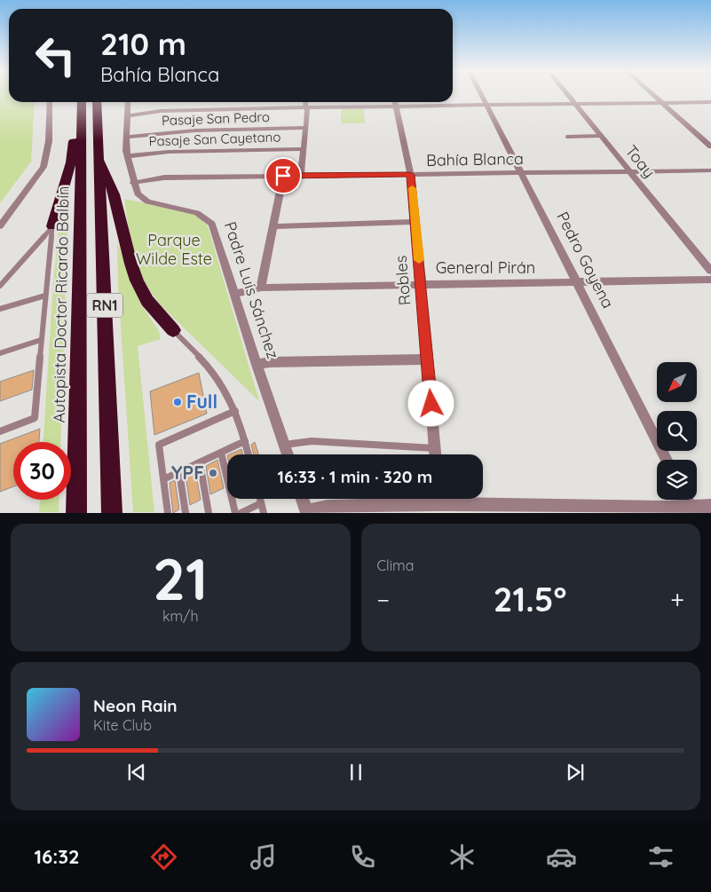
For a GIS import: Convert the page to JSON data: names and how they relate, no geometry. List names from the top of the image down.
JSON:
{
  "streets": {
    "highway": ["Autopista Doctor Ricardo Balbín", "RN1"],
    "street": [
      "Pasaje San Pedro",
      "Pasaje San Cayetano",
      "Bahía Blanca",
      "Toay",
      "Pedro Goyena",
      "General Pirán",
      "Robles",
      "Padre Luis Sánchez"
    ]
  },
  "crossings": [
    ["Pasaje San Pedro", "Padre Luis Sánchez"],
    ["Pasaje San Cayetano", "Padre Luis Sánchez"],
    ["Bahía Blanca", "Toay"],
    ["Bahía Blanca", "Pedro Goyena"],
    ["Bahía Blanca", "Robles"],
    ["Bahía Blanca", "Padre Luis Sánchez"],
    ["Pedro Goyena", "General Pirán"],
    ["General Pirán", "Robles"],
    ["General Pirán", "Padre Luis Sánchez"]
  ],
  "parks": ["Parque Wilde Este"],
  "places": ["Full", "YPF"],
  "north": "bottom left",
  "page": {
    "turn": ["210 m", "Bahía Blanca"],
    "limit": "30",
    "trip": "16:33 · 1 min · 320 m",
    "tile": [
      ["21", "km/h"],
      "Clima"
    ],
    "heat": ["−", "21.5°", "+"],
    "song": ["Neon Rain", "Kite Club"],
    "tabs": "16:32"
  }
}
